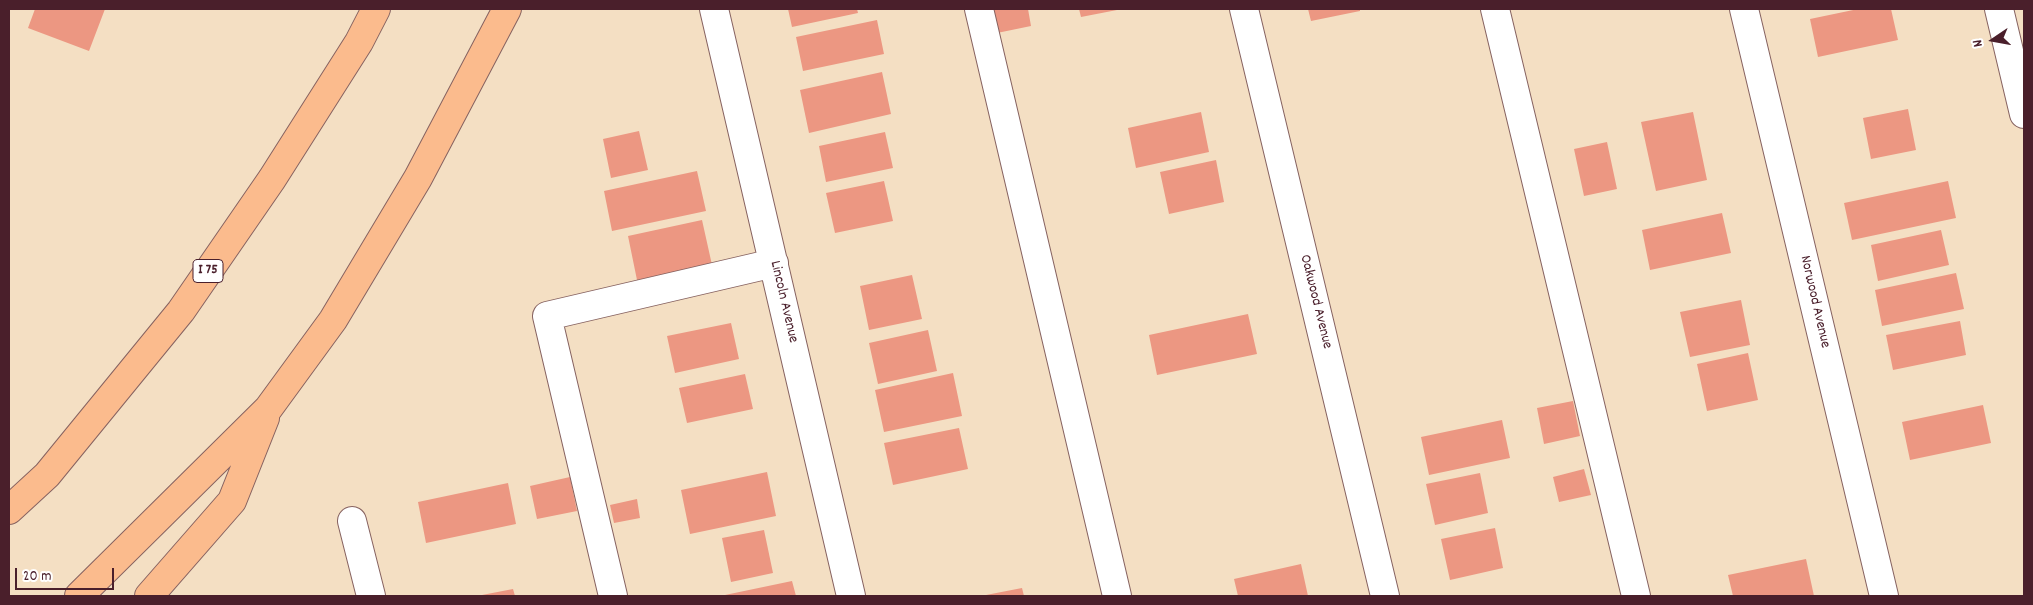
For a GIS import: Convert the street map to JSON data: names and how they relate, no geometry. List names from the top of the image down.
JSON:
{
  "streets": {
    "highway": ["I 75"],
    "street": ["Lincoln Avenue", "Oakwood Avenue", "Norwood Avenue"]
  },
  "scale_bar": "20 m",
  "north": "left"
}
